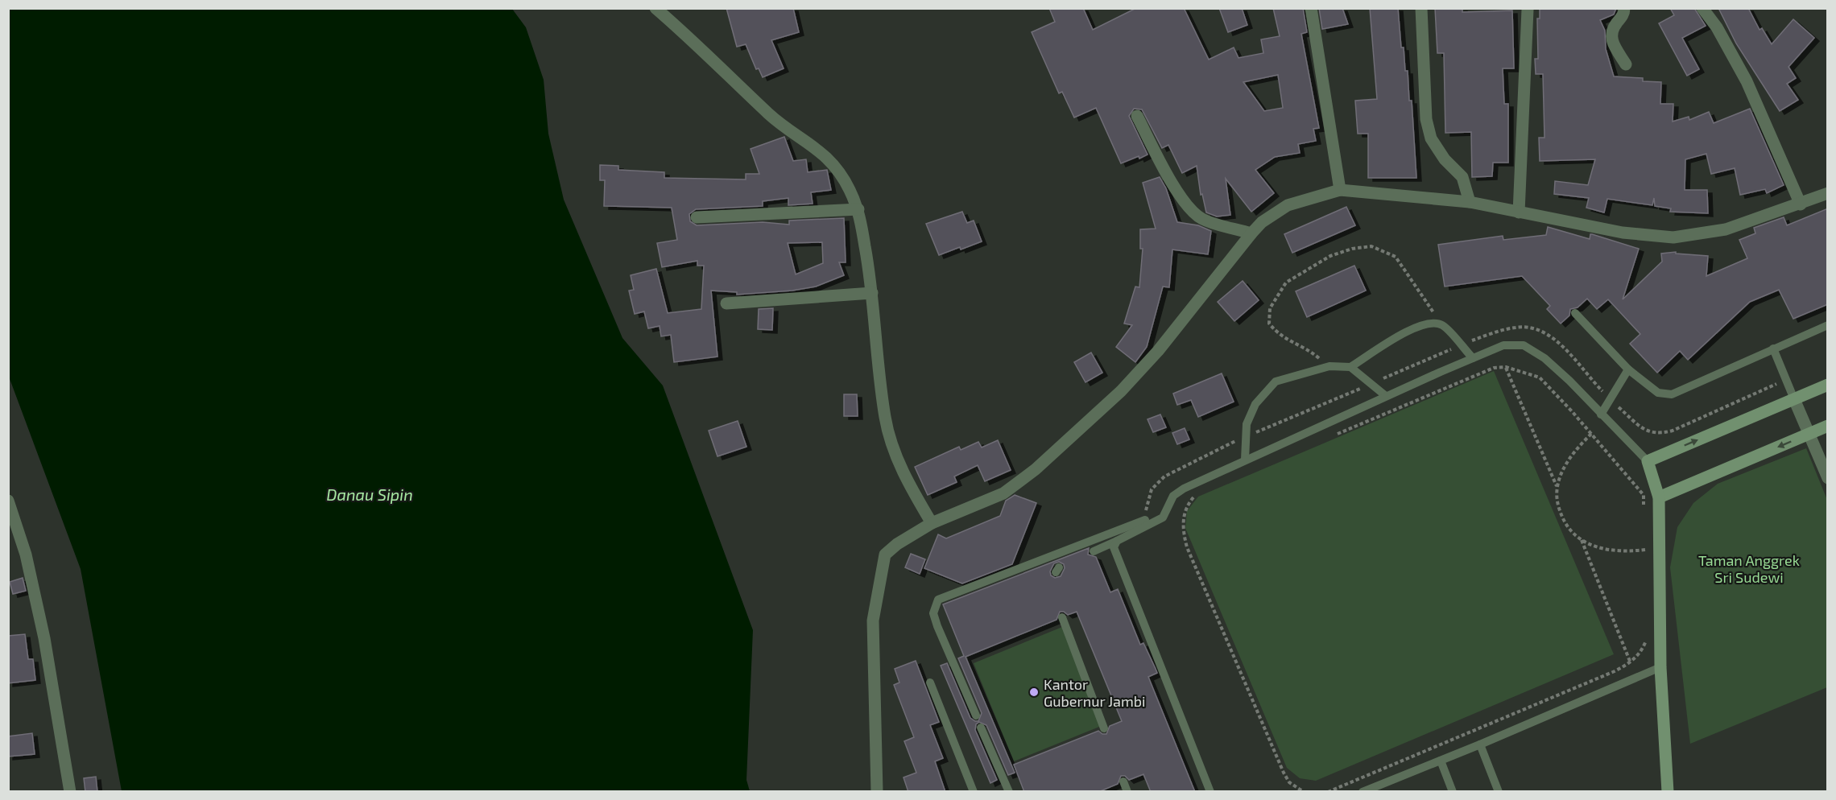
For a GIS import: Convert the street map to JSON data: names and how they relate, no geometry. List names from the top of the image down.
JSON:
{
  "water": ["Danau Sipin"],
  "parks": ["Taman Anggrek Sri Sudewi"],
  "places": ["Kantor Gubernur Jambi"]
}
